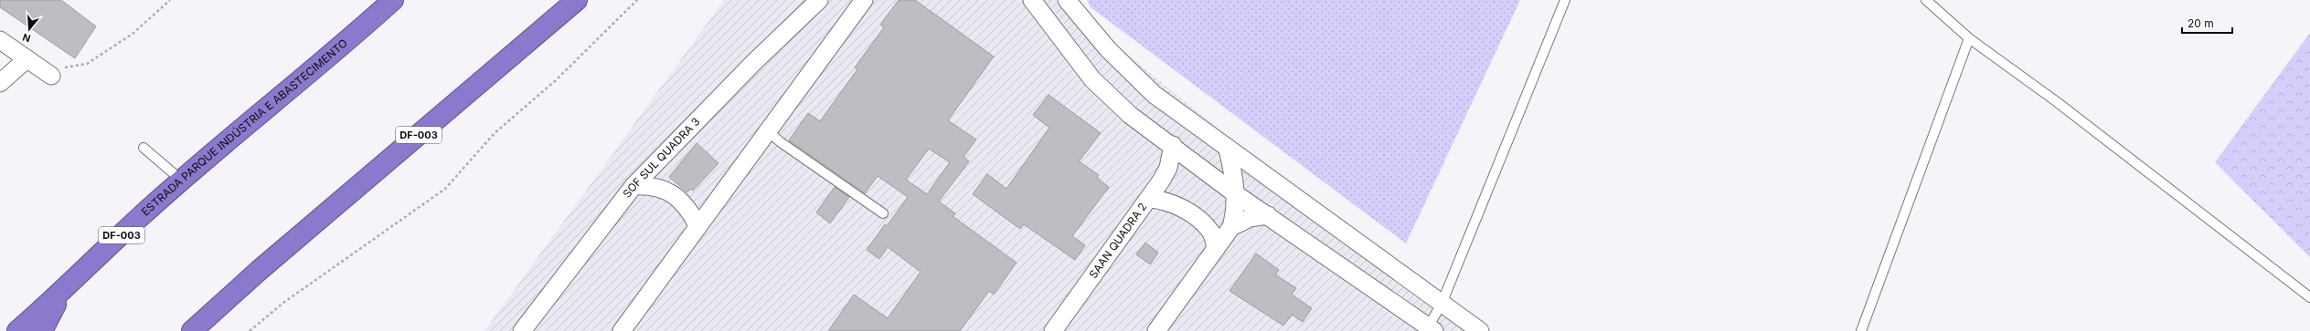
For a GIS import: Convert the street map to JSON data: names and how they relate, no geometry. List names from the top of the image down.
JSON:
{
  "streets": {
    "highway": ["ESTRADA PARQUE INDÚSTRIA E ABASTECIMENTO", "DF-003"],
    "street": ["SOF SUL QUADRA 3", "SAAN QUADRA 2"]
  },
  "scale_bar": "20 m",
  "north": "bottom"
}
